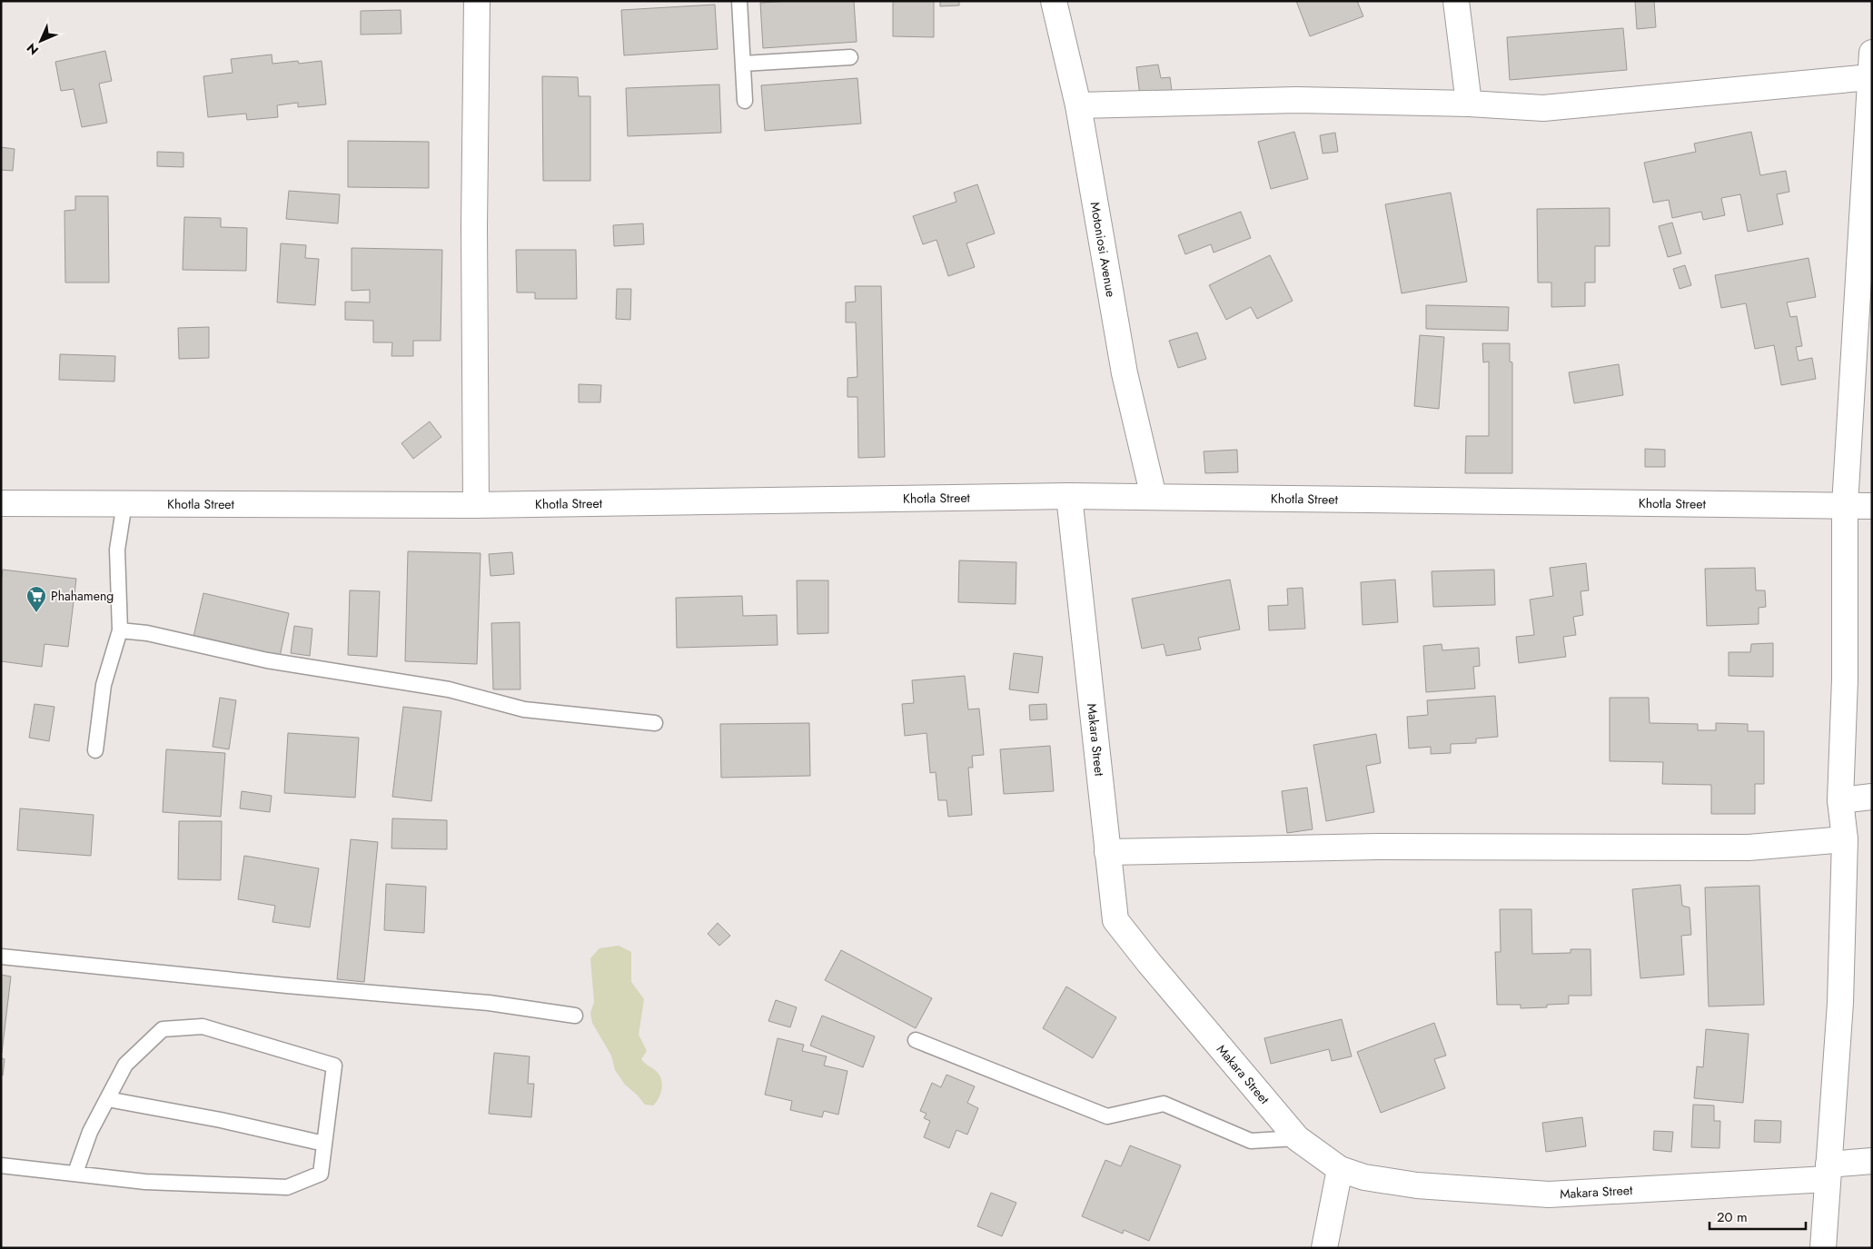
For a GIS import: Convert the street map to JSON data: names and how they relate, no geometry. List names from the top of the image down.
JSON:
{
  "streets": {
    "street": ["Motoniosi Avenue", "Khotla Street", "Makara Street"]
  },
  "crossings": [
    ["Motoniosi Avenue", "Khotla Street"],
    ["Khotla Street", "Makara Street"]
  ],
  "places": {
    "supermarket": ["Phahameng"]
  },
  "scale_bar": "20 m",
  "north": "bottom left"
}
